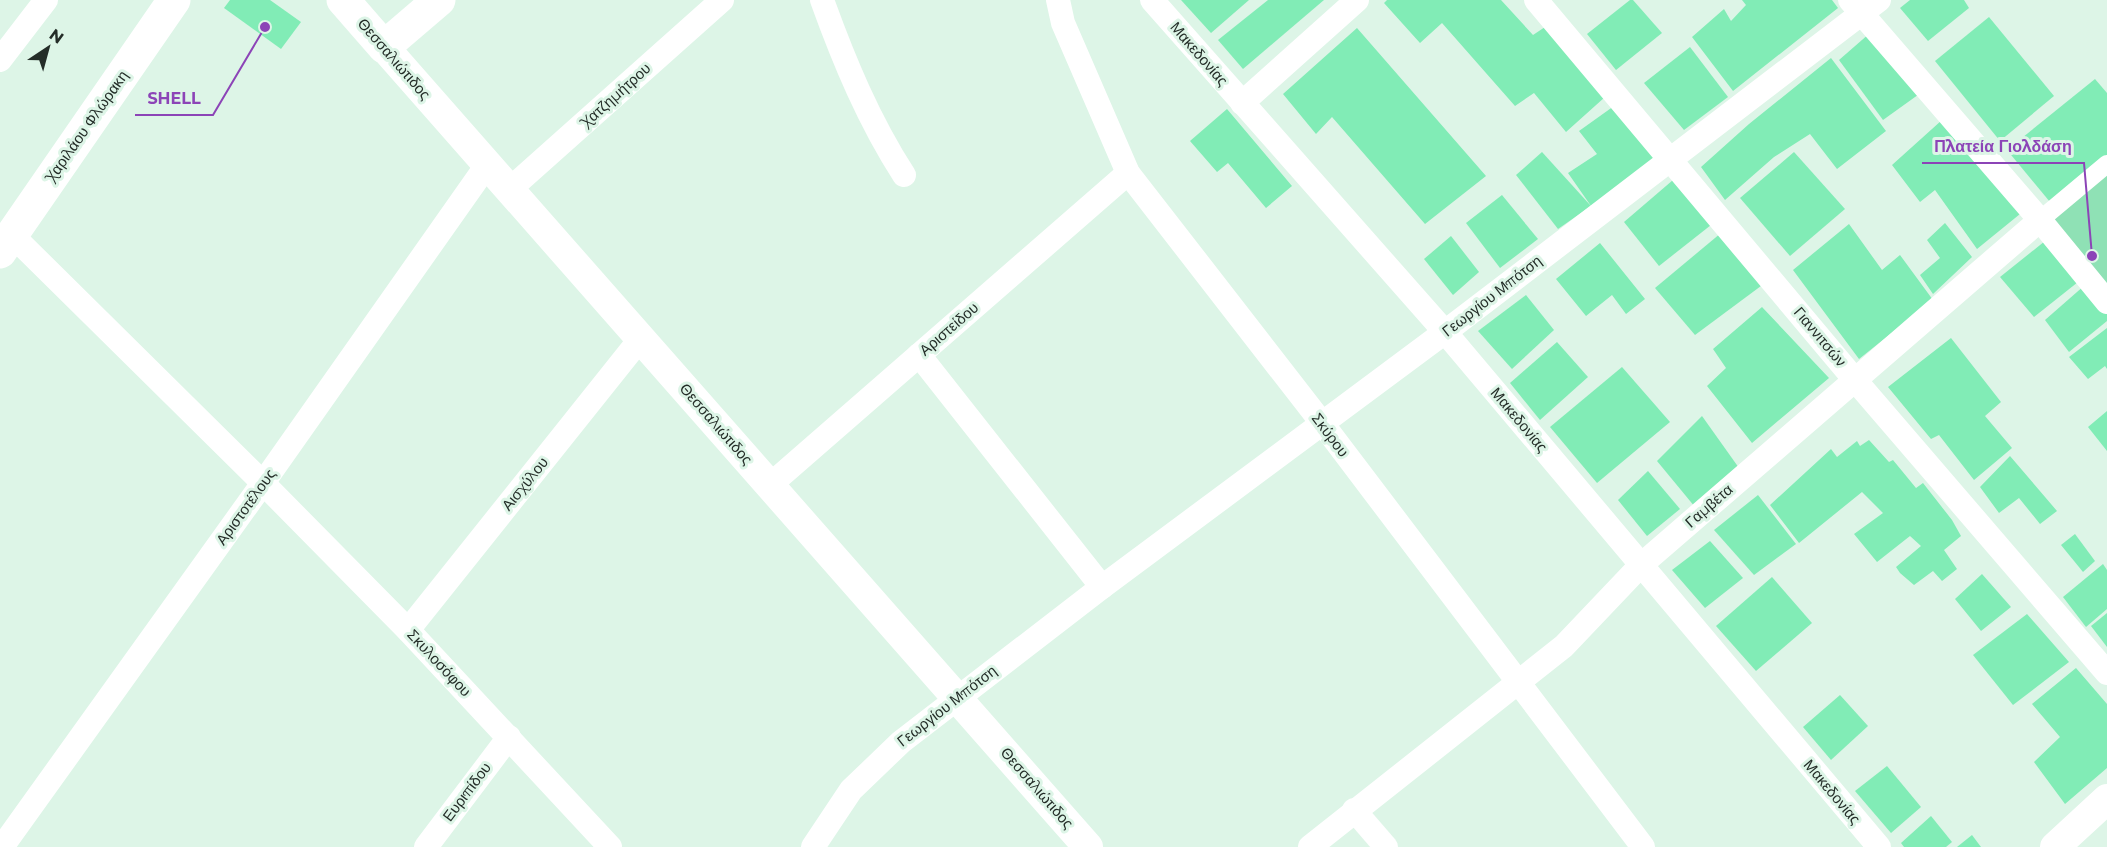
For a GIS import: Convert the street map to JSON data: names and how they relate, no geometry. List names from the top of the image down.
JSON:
{
  "streets": {
    "main road": ["Θεσσαλιώτιδος", "Χαριλάου Φλώρακη"],
    "street": [
      "Μακεδονίας",
      "Χατζημήτρου",
      "Γεωργίου Μπότση",
      "Αριστείδου",
      "Γιαννιτσών",
      "Σκύρου",
      "Αισχύλου",
      "Γαμβέτα",
      "Αριστοτέλους",
      "Σκυλοσόφου",
      "Ευριπίδου"
    ]
  },
  "crossings": [
    ["Μακεδονίας", "Γεωργίου Μπότση"],
    ["Μακεδονίας", "Γαμβέτα"],
    ["Θεσσαλιώτιδος", "Χατζημήτρου"],
    ["Θεσσαλιώτιδος", "Γεωργίου Μπότση"],
    ["Θεσσαλιώτιδος", "Αριστείδου"],
    ["Θεσσαλιώτιδος", "Αισχύλου"],
    ["Θεσσαλιώτιδος", "Αριστοτέλους"],
    ["Χαριλάου Φλώρακη", "Σκυλοσόφου"],
    ["Γεωργίου Μπότση", "Γιαννιτσών"],
    ["Γεωργίου Μπότση", "Σκύρου"],
    ["Αριστείδου", "Σκύρου"],
    ["Γιαννιτσών", "Γαμβέτα"],
    ["Σκύρου", "Γαμβέτα"],
    ["Αισχύλου", "Σκυλοσόφου"],
    ["Αριστοτέλους", "Σκυλοσόφου"],
    ["Σκυλοσόφου", "Ευριπίδου"]
  ],
  "places": ["SHELL", "Πλατεία Γιολδάση"],
  "north": "top right"
}
